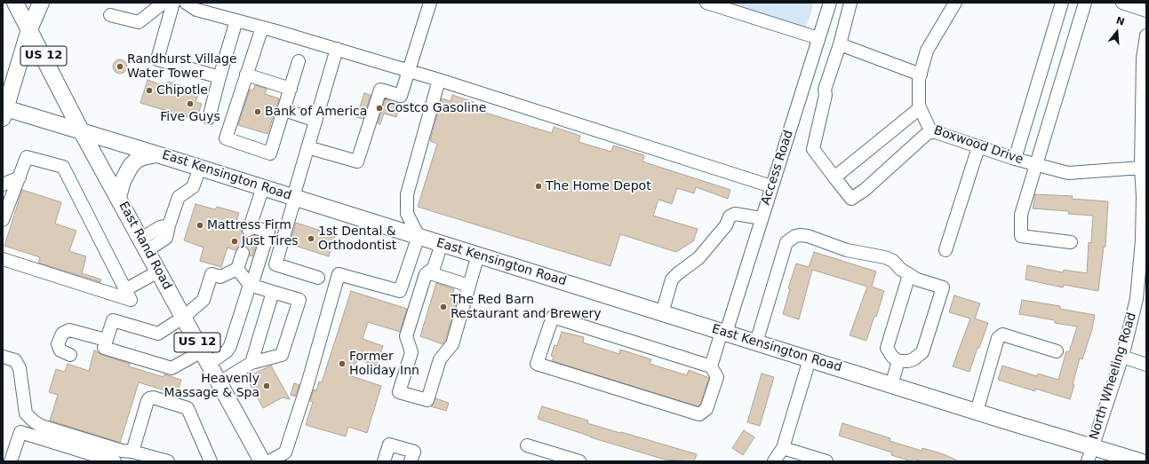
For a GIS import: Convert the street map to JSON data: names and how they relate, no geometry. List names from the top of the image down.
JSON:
{
  "streets": {
    "main road": ["US 12", "East Kensington Road", "East Rand Road"],
    "street": ["Boxwood Drive", "Access Road", "North Wheeling Road"]
  },
  "crossings": [
    ["US 12", "East Rand Road"],
    ["Boxwood Drive", "North Wheeling Road"],
    ["Access Road", "East Kensington Road"],
    ["East Kensington Road", "East Rand Road"],
    ["East Kensington Road", "North Wheeling Road"]
  ],
  "places": [
    "Randhurst Village Water Tower",
    "Chipotle",
    "Five Guys",
    "Costco Gasoline",
    "Bank of America",
    "The Home Depot",
    "Mattress Firm",
    "1st Dental & Orthodontist",
    "Just Tires",
    "The Red Barn Restaurant and Brewery",
    "Former Holiday Inn",
    "Heavenly Massage & Spa"
  ],
  "north": "top"
}
